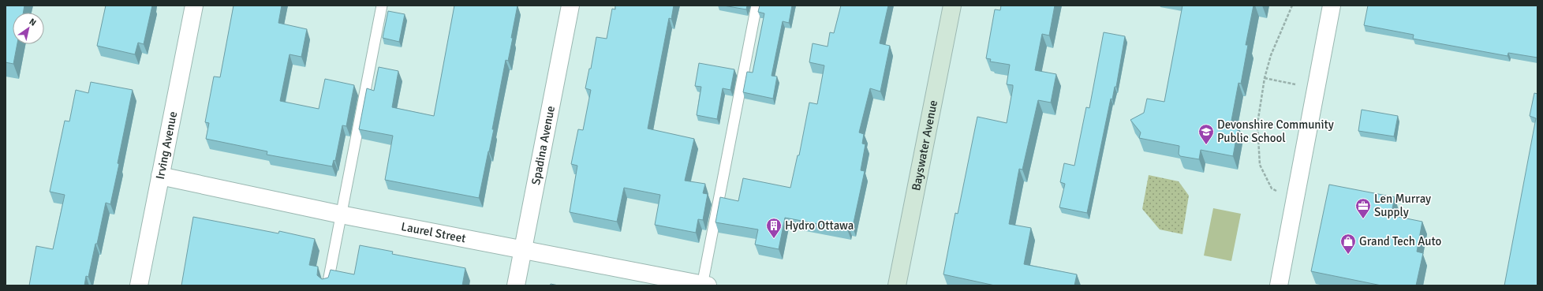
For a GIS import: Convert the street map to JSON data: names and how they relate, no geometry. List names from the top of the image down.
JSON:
{
  "streets": {
    "street": [
      "Irving Avenue",
      "Spadina Avenue",
      "Bayswater Avenue",
      "Laurel Street"
    ]
  },
  "crossings": [
    ["Irving Avenue", "Laurel Street"],
    ["Spadina Avenue", "Laurel Street"]
  ],
  "places": {
    "school or university": ["Devonshire Community Public School"],
    "office": ["Len Murray Supply"],
    "building": ["Hydro Ottawa"],
    "shop": ["Grand Tech Auto"]
  },
  "north": "top right"
}
